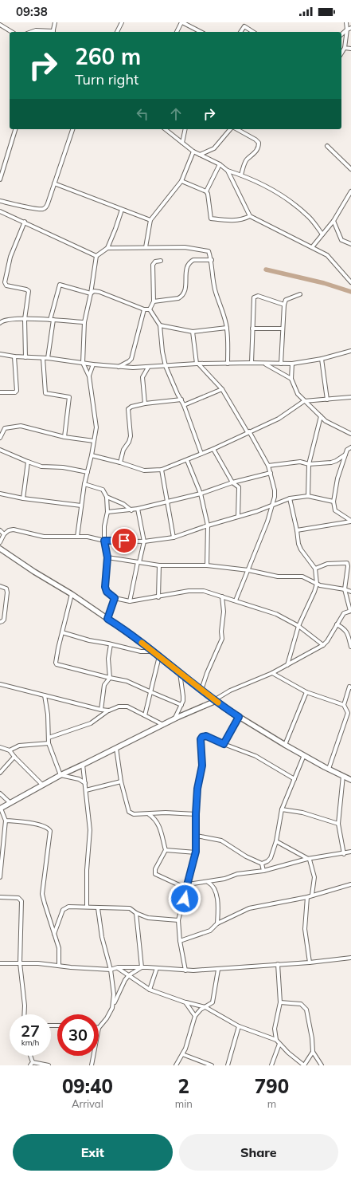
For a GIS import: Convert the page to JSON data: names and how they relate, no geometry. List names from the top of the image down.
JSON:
{
  "page": {
    "status": "09:38",
    "turn": ["260 m", "Turn right"],
    "speed": "27 km/h",
    "limit": "30",
    "eta": [
      "09:40",
      "Arrival",
      "2",
      "min",
      "790",
      "m"
    ],
    "buttons": ["Exit", "Share"]
  }
}
